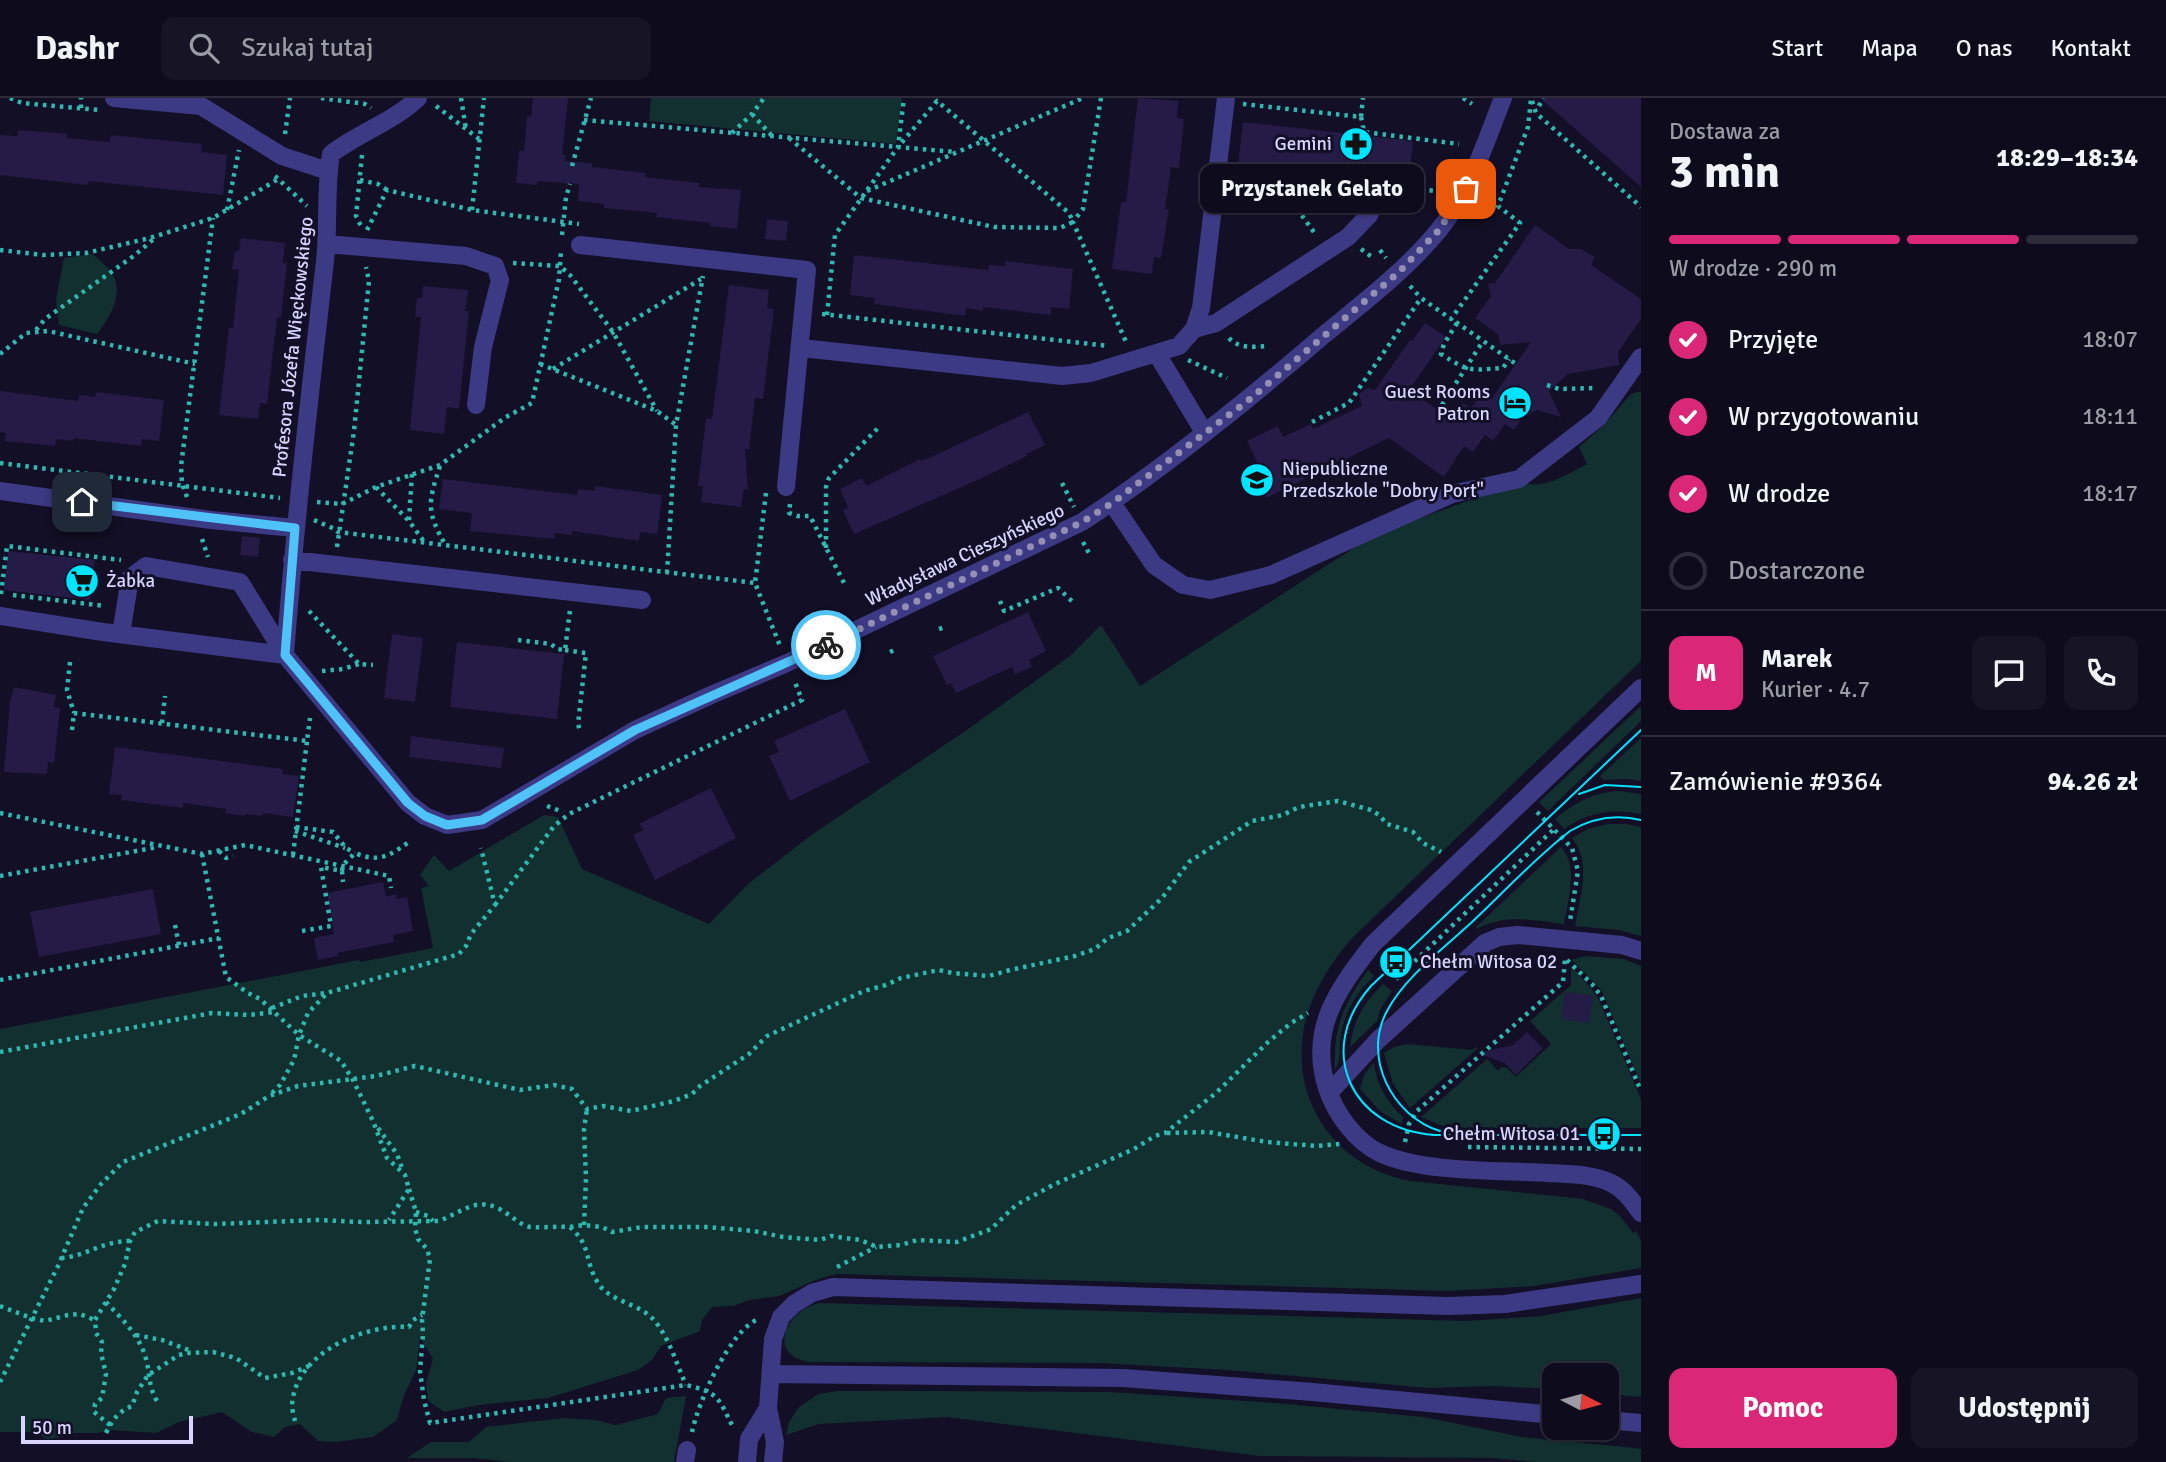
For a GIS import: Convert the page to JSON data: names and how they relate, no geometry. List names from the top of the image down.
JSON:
{
  "streets": {
    "street": ["Profesora Józefa Więckowskiego", "Władysława Cieszyńskiego"]
  },
  "crossings": [
    ["Profesora Józefa Więckowskiego", "Władysława Cieszyńskiego"]
  ],
  "places": {
    "pharmacy": ["Gemini"],
    "other": ["Przystanek Gelato"],
    "hotel": ["Guest Rooms Patron"],
    "school or university": ["Niepubliczne Przedszkole \"Dobry Port\""],
    "supermarket": ["Żabka"],
    "bus stop": ["Chełm Witosa 02", "Chełm Witosa 01"]
  },
  "scale_bar": "50 m",
  "north": "right",
  "page": {
    "header": "Dashr",
    "search": "Szukaj tutaj",
    "nav": [
      "Start",
      "Mapa",
      "O nas",
      "Kontakt"
    ],
    "heading": ["3 min", "Dostawa za", "18:29–18:34"],
    "panel": [
      "Marek",
      "Kurier · 4.7",
      "Zamówienie #9364",
      "94.26 zł"
    ],
    "bubble": "Przystanek Gelato",
    "bar": "W drodze · 290 m",
    "list": [
      ["Przyjęte", "18:07"],
      ["W przygotowaniu", "18:11"],
      ["W drodze", "18:17"],
      "Dostarczone"
    ],
    "round": "M",
    "buttons": ["Pomoc", "Udostępnij"],
    "scale": "50 m"
  }
}
